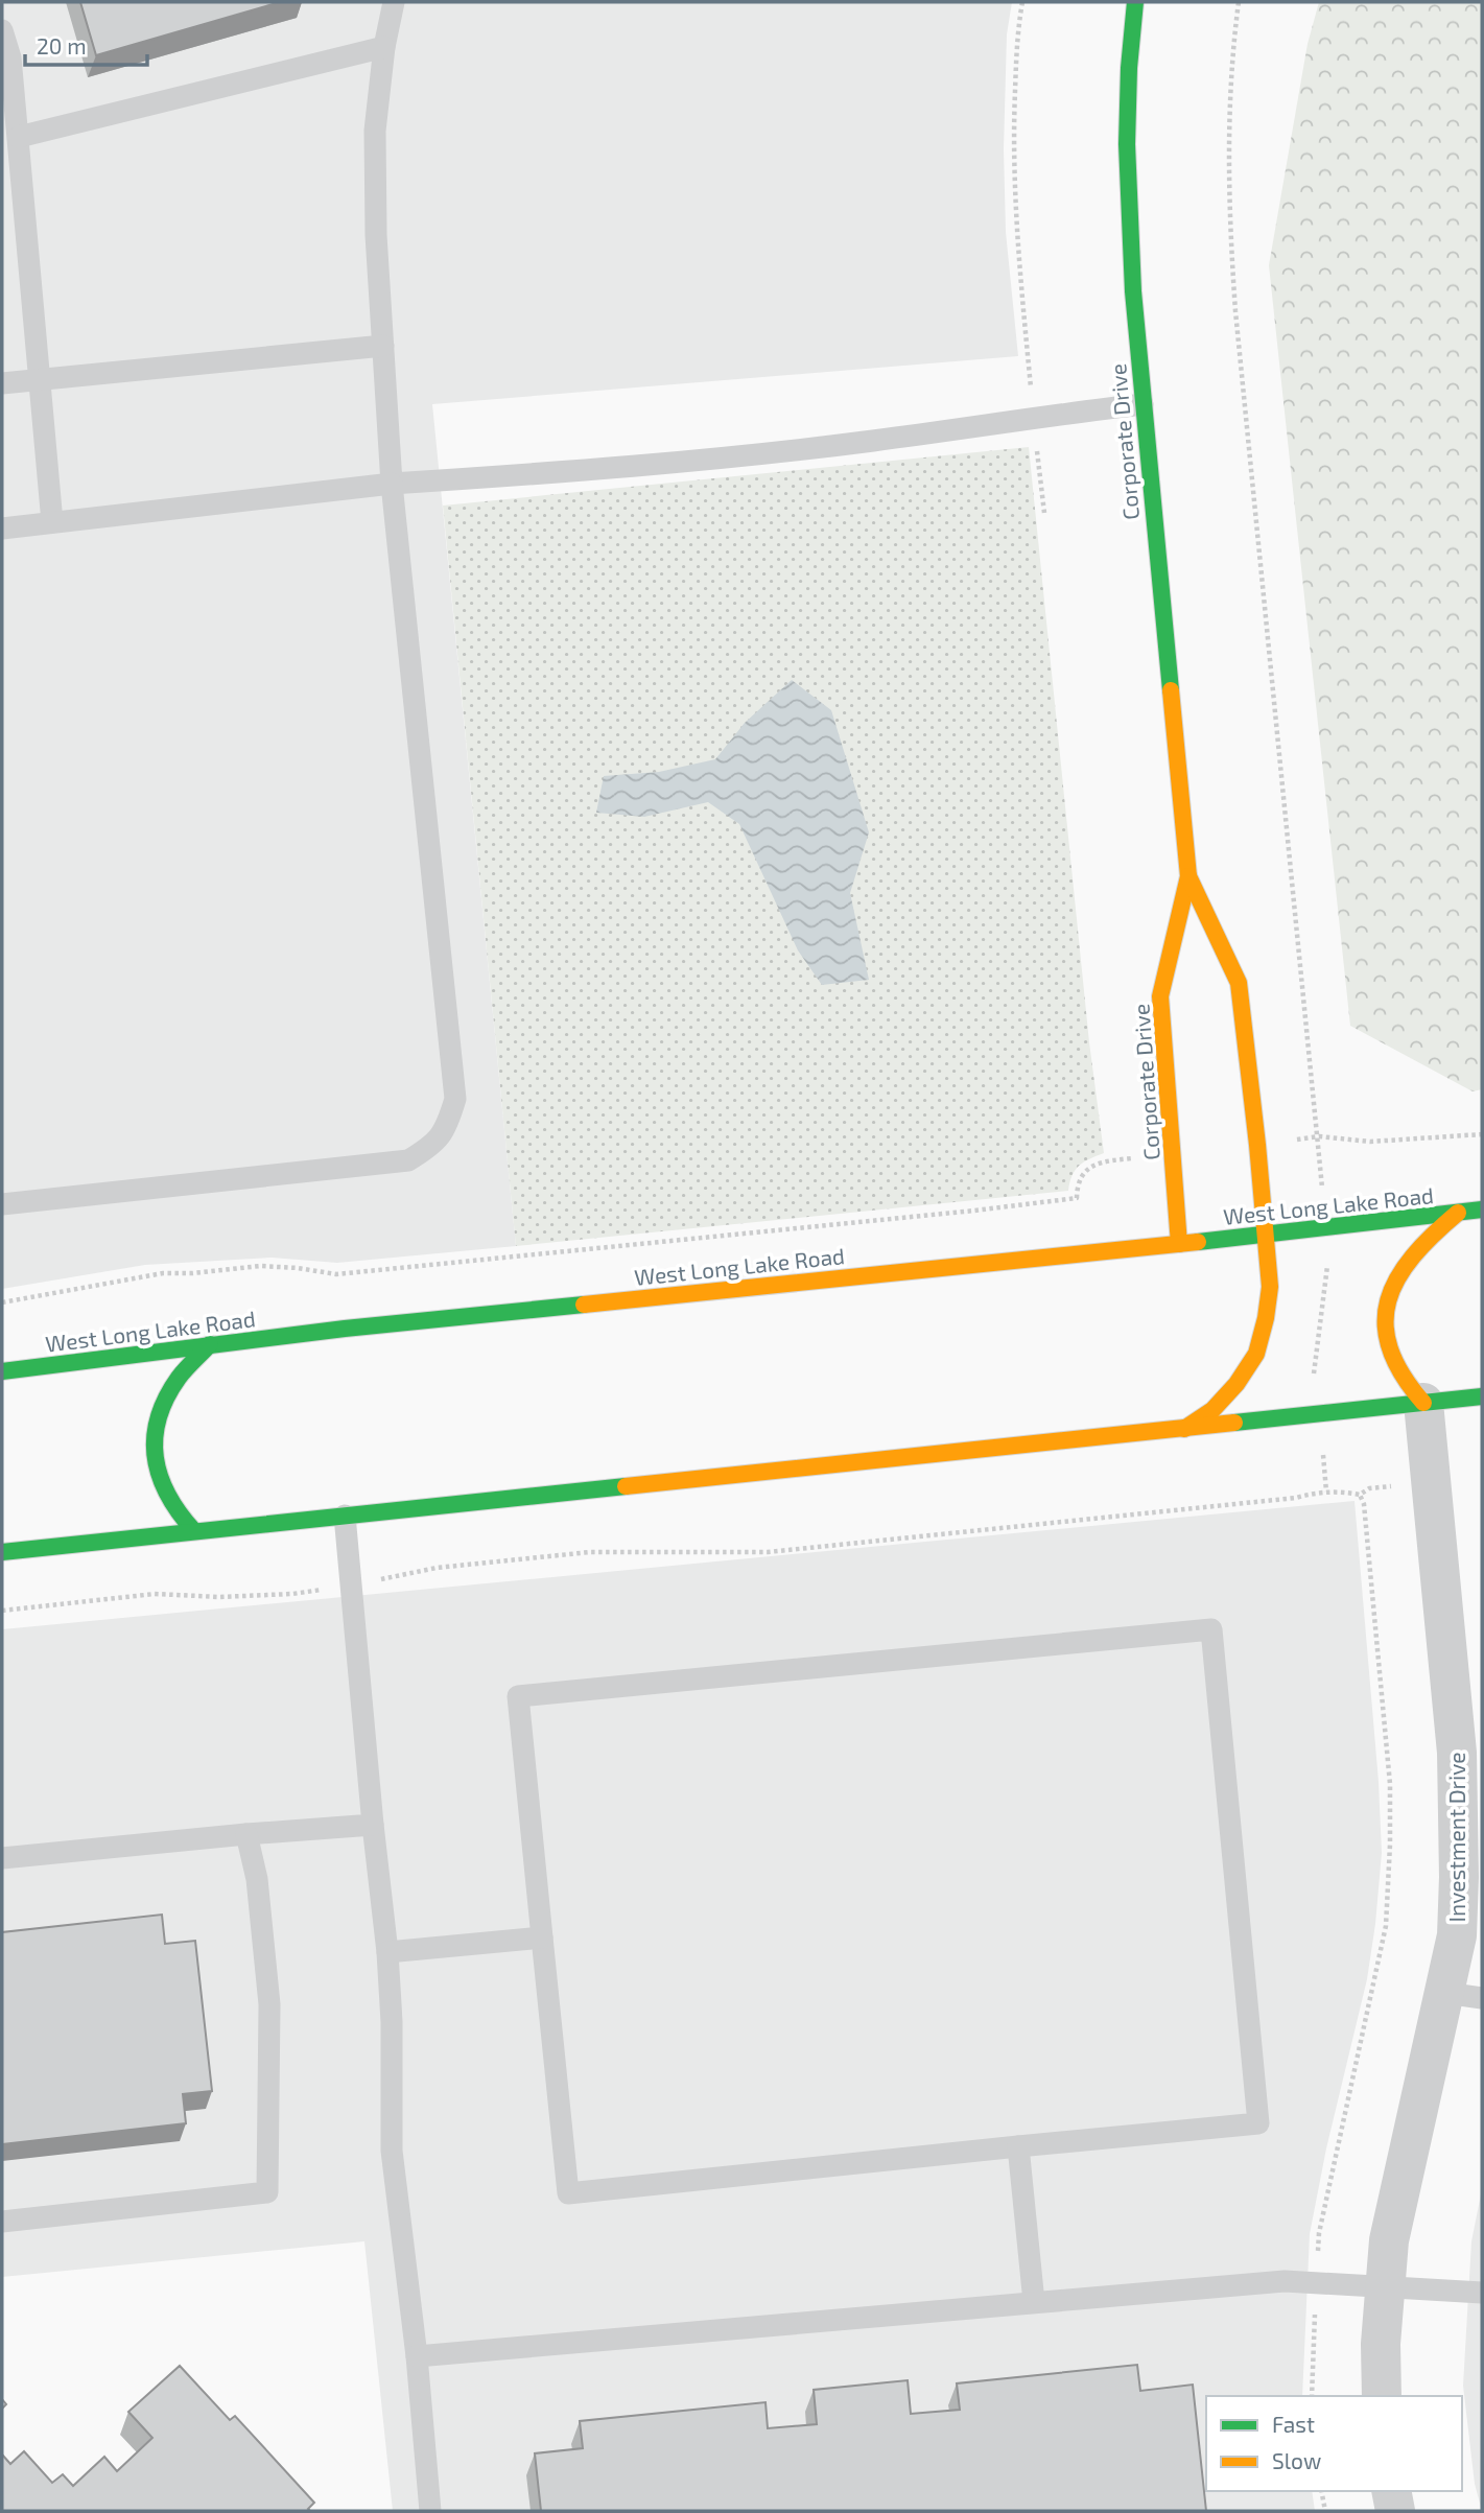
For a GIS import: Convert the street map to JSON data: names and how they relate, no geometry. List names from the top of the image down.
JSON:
{
  "streets": {
    "main road": ["Corporate Drive", "West Long Lake Road"],
    "street": ["Investment Drive"]
  },
  "crossings": [
    ["Corporate Drive", "West Long Lake Road"]
  ],
  "legend": ["Fast", "Slow"],
  "scale_bar": "20 m"
}
